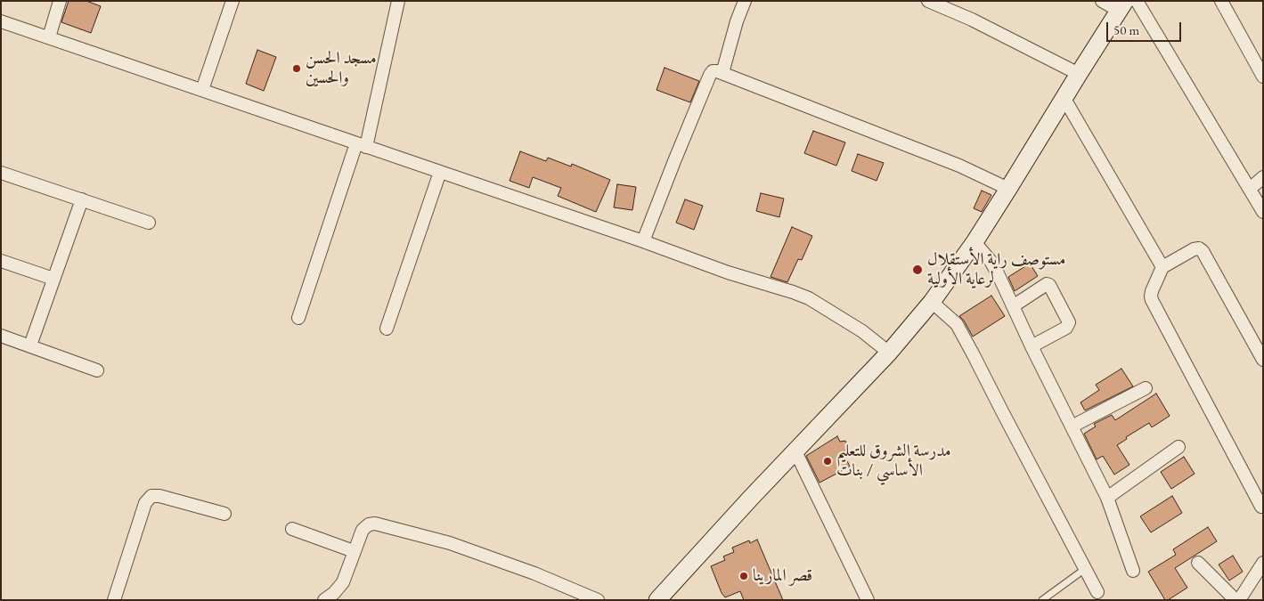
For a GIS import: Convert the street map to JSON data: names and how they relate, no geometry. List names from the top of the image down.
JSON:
{
  "places": [
    "مسجد الحسن والحسين",
    "مستوصف راية الأستقلال لرعاية الأولية",
    "مدرسة الشروق للتعليم الأساسي / بنات",
    "قصر المارينا"
  ],
  "scale_bar": "50 m"
}
